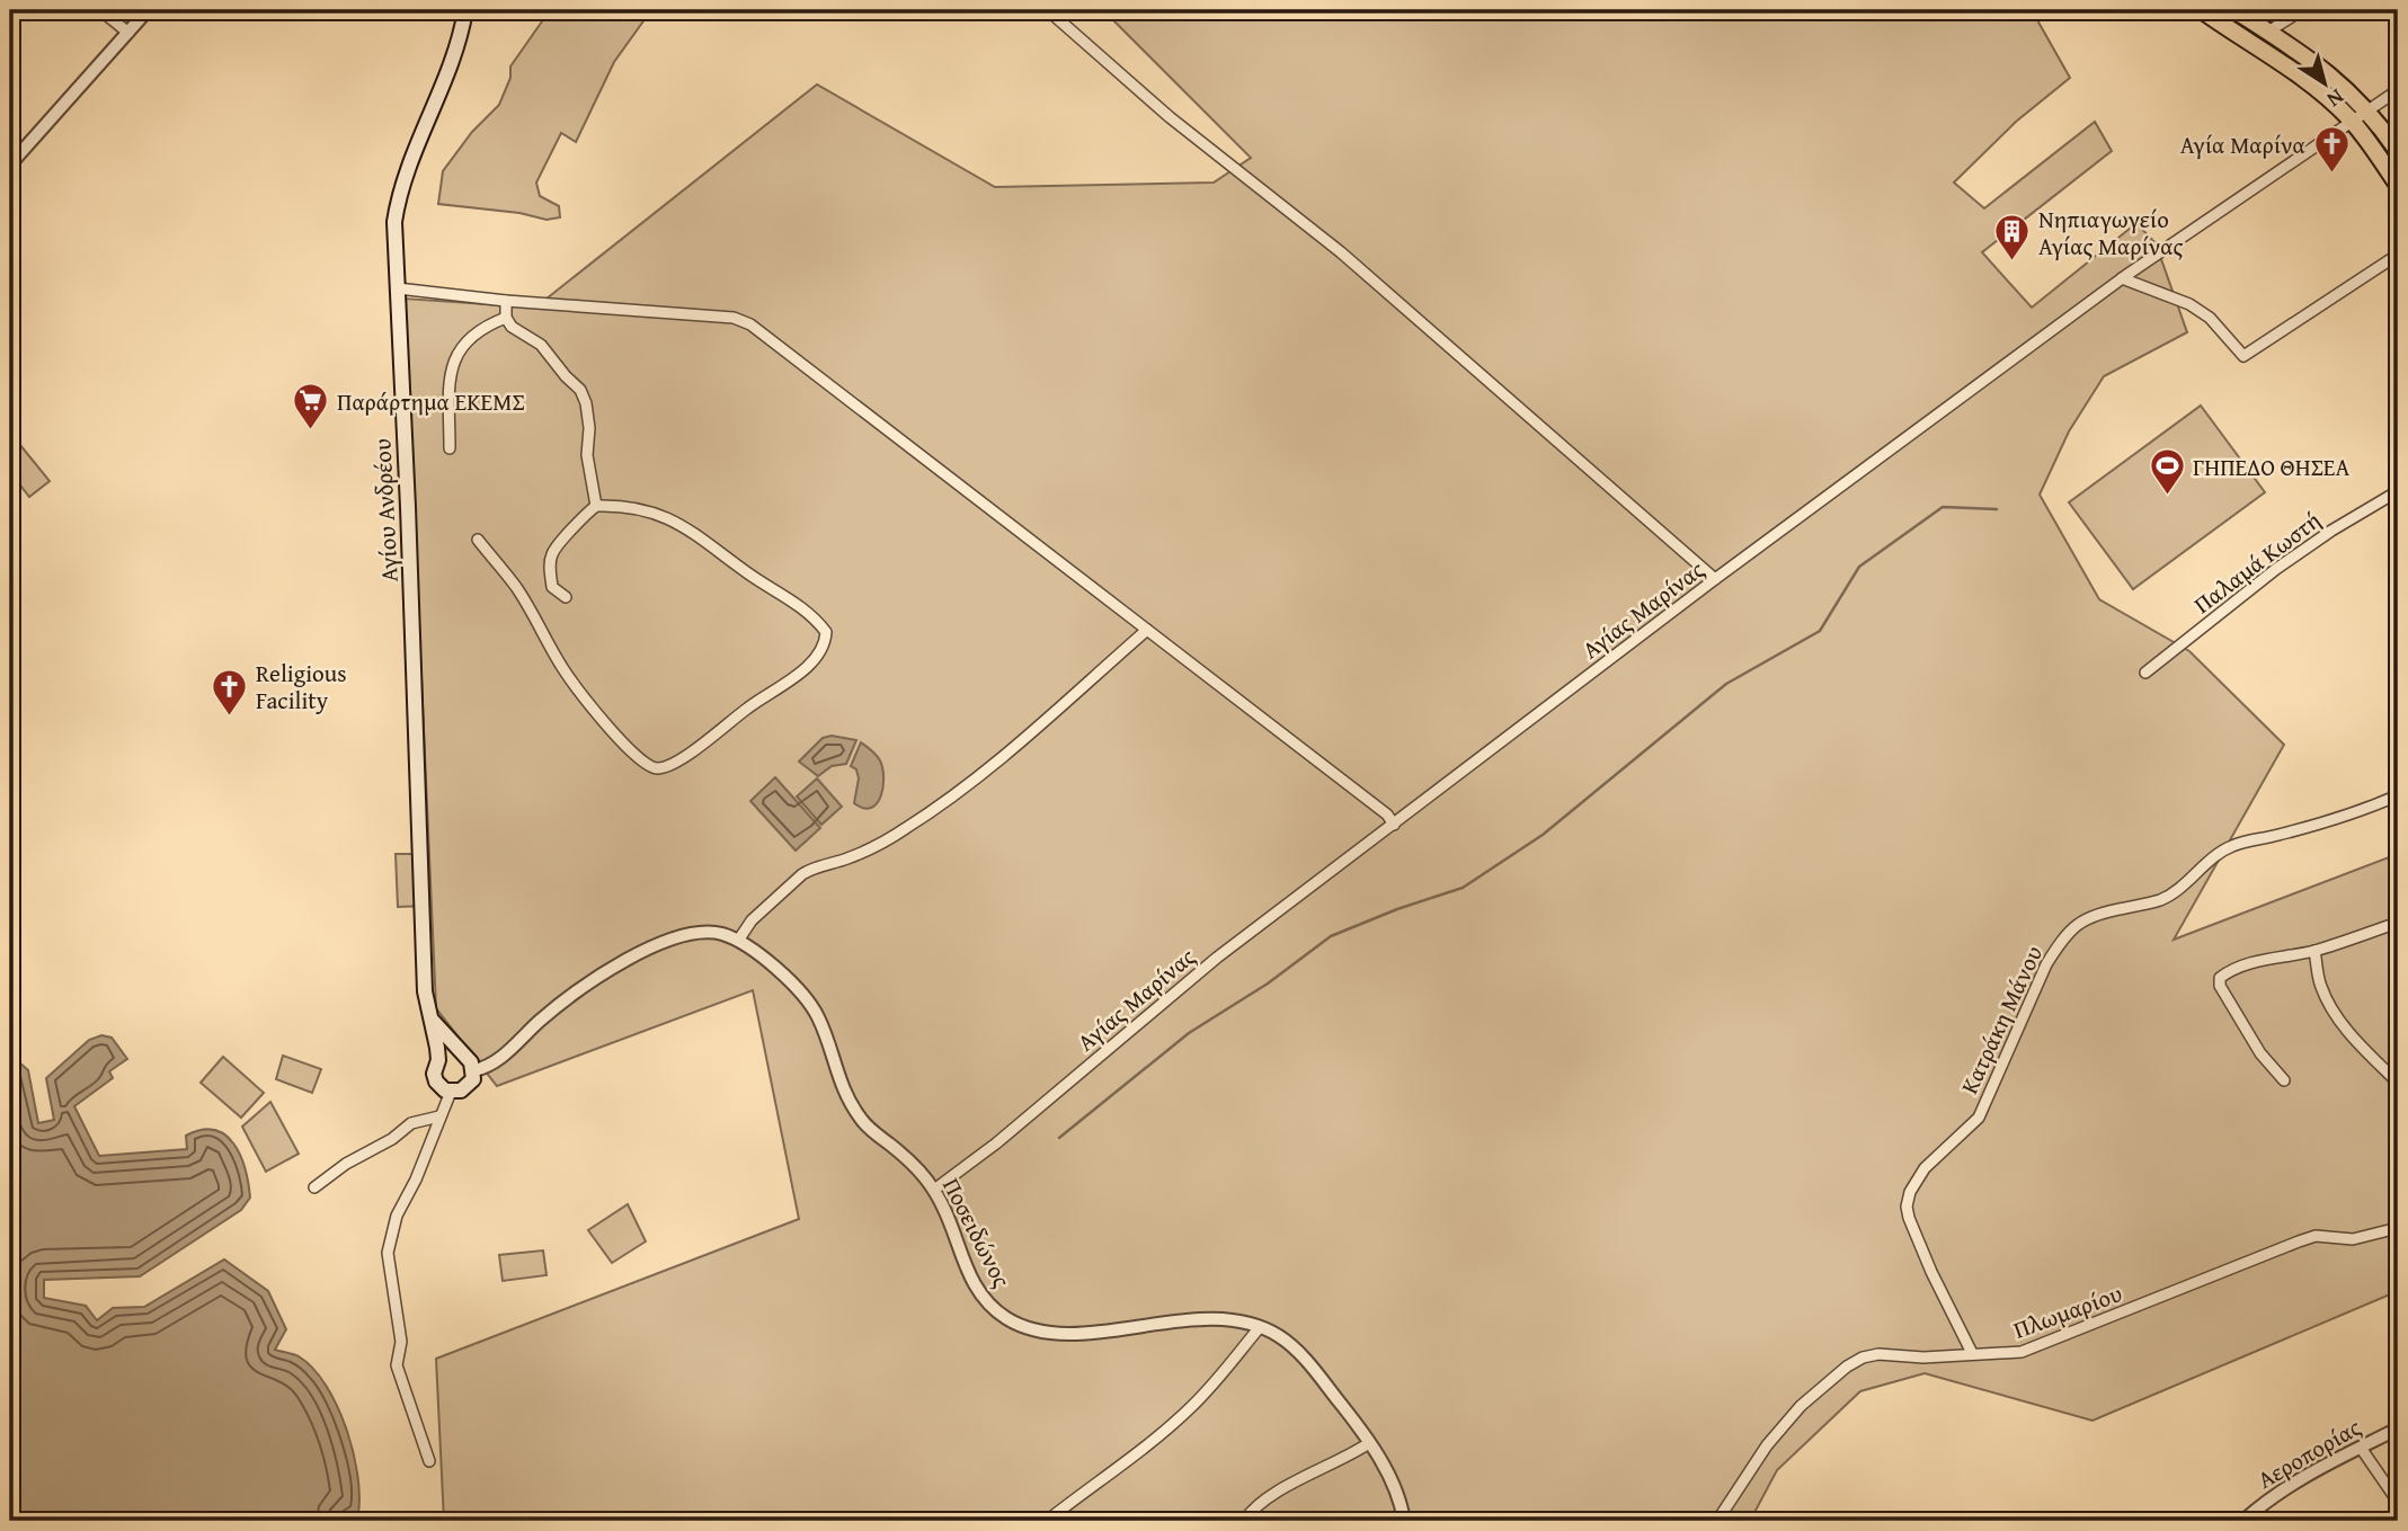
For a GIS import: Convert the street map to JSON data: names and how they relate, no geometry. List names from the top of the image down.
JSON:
{
  "streets": {
    "main road": ["Αγίου Ανδρέου"],
    "street": [
      "Παλαμά Κωστή",
      "Αγίας Μαρίνας",
      "Κατράκη Μάνου",
      "Ποσειδώνος",
      "Πλωμαρίου",
      "Αεροπορίας"
    ]
  },
  "crossings": [
    ["Αγίου Ανδρέου", "Ποσειδώνος"],
    ["Αγίας Μαρίνας", "Ποσειδώνος"],
    ["Κατράκη Μάνου", "Πλωμαρίου"]
  ],
  "places": {
    "church": ["Αγία Μαρίνα", "Religious Facility"],
    "building": ["Νηπιαγωγείο Αγίας Μαρίνας"],
    "supermarket": ["Παράρτημα ΕΚΕΜΣ"],
    "sports": ["ΓΗΠΕΔΟ ΘΗΣΕΑ"]
  },
  "north": "bottom right"
}
